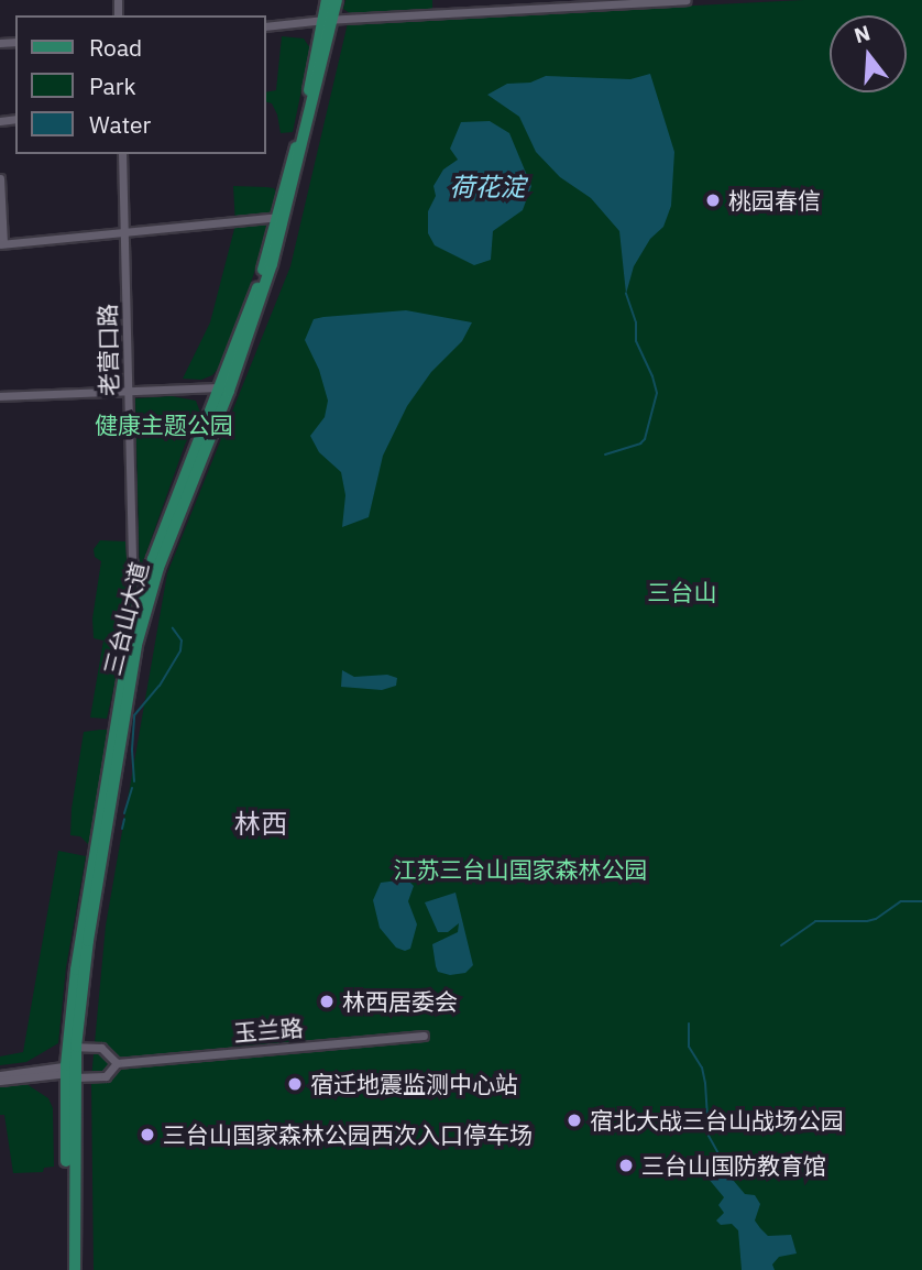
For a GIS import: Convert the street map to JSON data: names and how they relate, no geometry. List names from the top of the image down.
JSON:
{
  "streets": {
    "main road": ["三台山大道"],
    "street": ["老营口路", "玉兰路"]
  },
  "crossings": [
    ["老营口路", "三台山大道"],
    ["三台山大道", "玉兰路"]
  ],
  "districts": ["林西"],
  "water": ["荷花淀"],
  "parks": ["健康主题公园", "三台山", "江苏三台山国家森林公园"],
  "places": [
    "桃园春信",
    "林西居委会",
    "宿迁地震监测中心站",
    "宿北大战三台山战场公园",
    "三台山国家森林公园西次入口停车场",
    "三台山国防教育馆"
  ],
  "legend": ["Road", "Park", "Water"],
  "north": "top"
}
